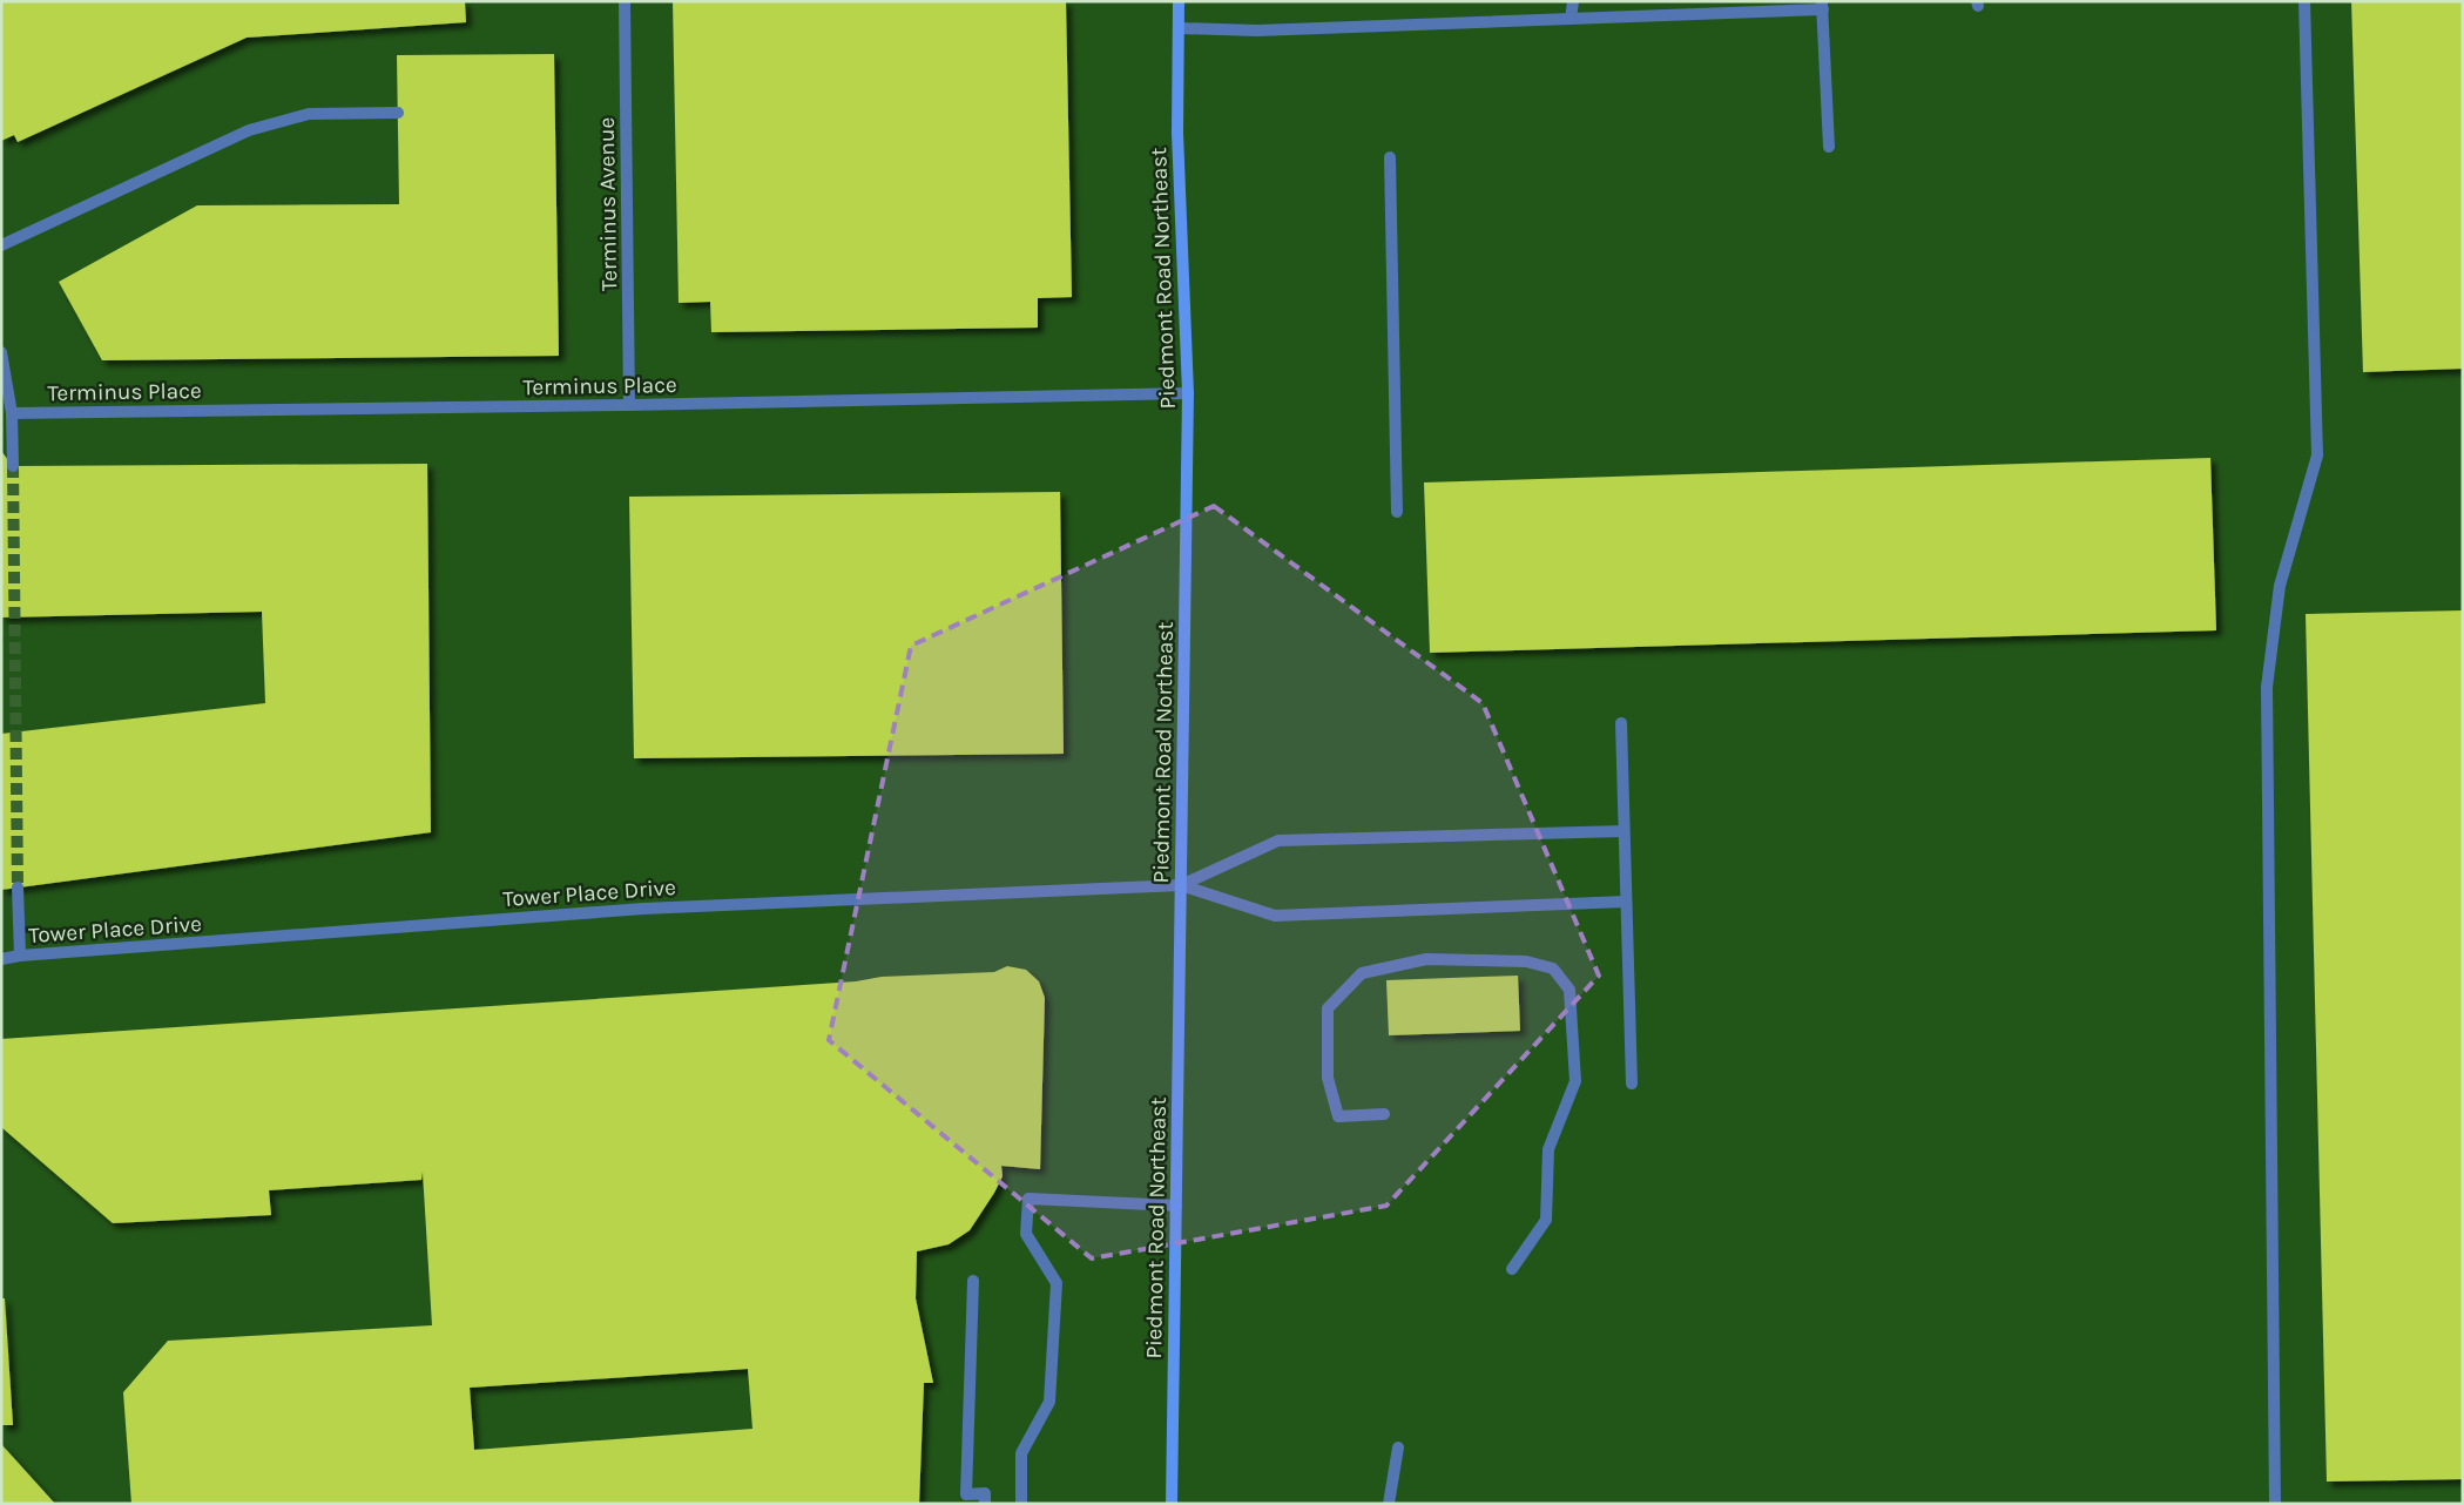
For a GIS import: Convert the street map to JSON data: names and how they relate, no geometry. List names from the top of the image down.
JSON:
{
  "streets": {
    "main road": ["Piedmont Road Northeast"],
    "street": ["Terminus Avenue", "Terminus Place", "Tower Place Drive"]
  },
  "crossings": [
    ["Terminus Avenue", "Terminus Place"],
    ["Piedmont Road Northeast", "Terminus Place"],
    ["Piedmont Road Northeast", "Tower Place Drive"]
  ]
}
